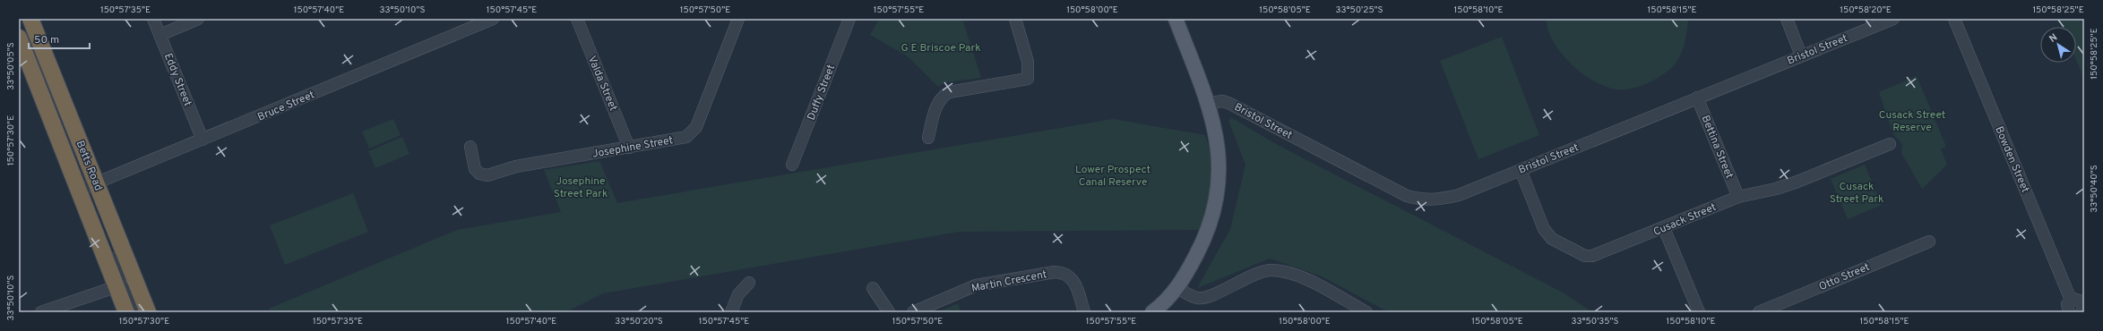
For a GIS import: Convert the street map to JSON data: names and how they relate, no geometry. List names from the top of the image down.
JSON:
{
  "streets": {
    "highway": ["Betts Road"],
    "street": [
      "Bristol Street",
      "Eddy Street",
      "Valda Street",
      "Duffy Street",
      "Bruce Street",
      "Josephine Street",
      "Bettina Street",
      "Bowden Street",
      "Cusack Street",
      "Otto Street",
      "Martin Crescent"
    ]
  },
  "crossings": [
    ["Bristol Street", "Bettina Street"],
    ["Bristol Street", "Cusack Street"],
    ["Eddy Street", "Bruce Street"],
    ["Valda Street", "Josephine Street"],
    ["Bruce Street", "Betts Road"],
    ["Bettina Street", "Cusack Street"]
  ],
  "parks": [
    "G E Briscoe Park",
    "Cusack Street Reserve",
    "Lower Prospect Canal Reserve",
    "Josephine Street Park",
    "Cusack Street Park"
  ],
  "scale_bar": "50 m",
  "north": "top left",
  "coordinates": [
    "150°57'35\"E",
    "150°57'40\"E",
    "33°50'10\"S",
    "150°57'45\"E",
    "150°57'50\"E",
    "150°57'55\"E",
    "150°58'00\"E",
    "150°58'05\"E",
    "33°50'25\"S",
    "150°58'10\"E",
    "150°58'15\"E",
    "150°58'20\"E",
    "150°58'25\"E",
    "33°50'05\"S",
    "150°57'30\"E",
    "33°50'40\"S",
    "33°50'20\"S",
    "33°50'35\"S"
  ]
}
